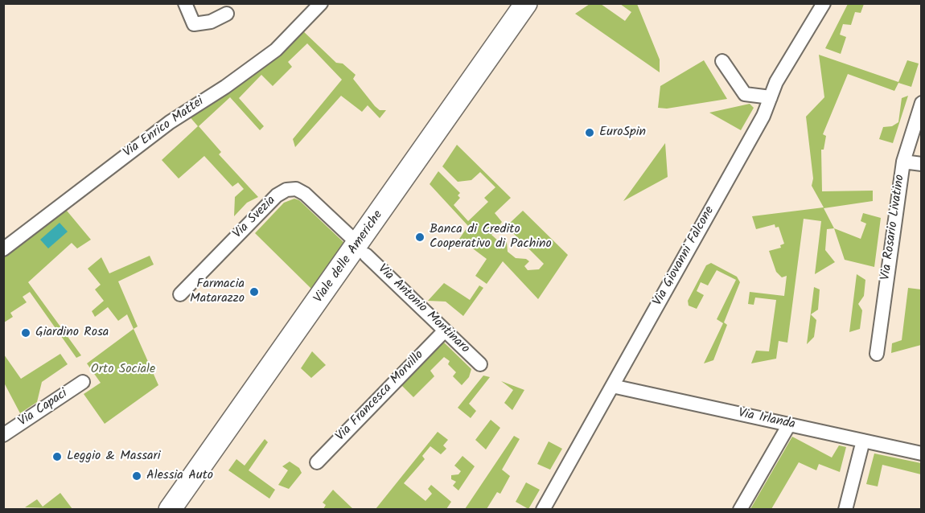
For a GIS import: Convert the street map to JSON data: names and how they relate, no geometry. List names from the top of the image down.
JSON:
{
  "streets": {
    "main road": ["Viale delle Americhe"],
    "street": [
      "Via Enrico Mattei",
      "Via Svezia",
      "Via Rosario Livatino",
      "Via Giovanni Falcone",
      "Via Antonio Montinaro",
      "Via Francesca Morvillo",
      "Via Capaci",
      "Via Irlanda"
    ]
  },
  "crossings": [
    ["Via Svezia", "Viale delle Americhe"],
    ["Via Svezia", "Via Antonio Montinaro"],
    ["Via Giovanni Falcone", "Via Irlanda"],
    ["Viale delle Americhe", "Via Antonio Montinaro"],
    ["Via Antonio Montinaro", "Via Francesca Morvillo"]
  ],
  "parks": ["Orto Sociale"],
  "places": [
    "EuroSpin",
    "Banca di Credito Cooperativo di Pachino",
    "Farmacia Matarazzo",
    "Giardino Rosa",
    "Leggio & Massari",
    "Alessia Auto"
  ]
}
